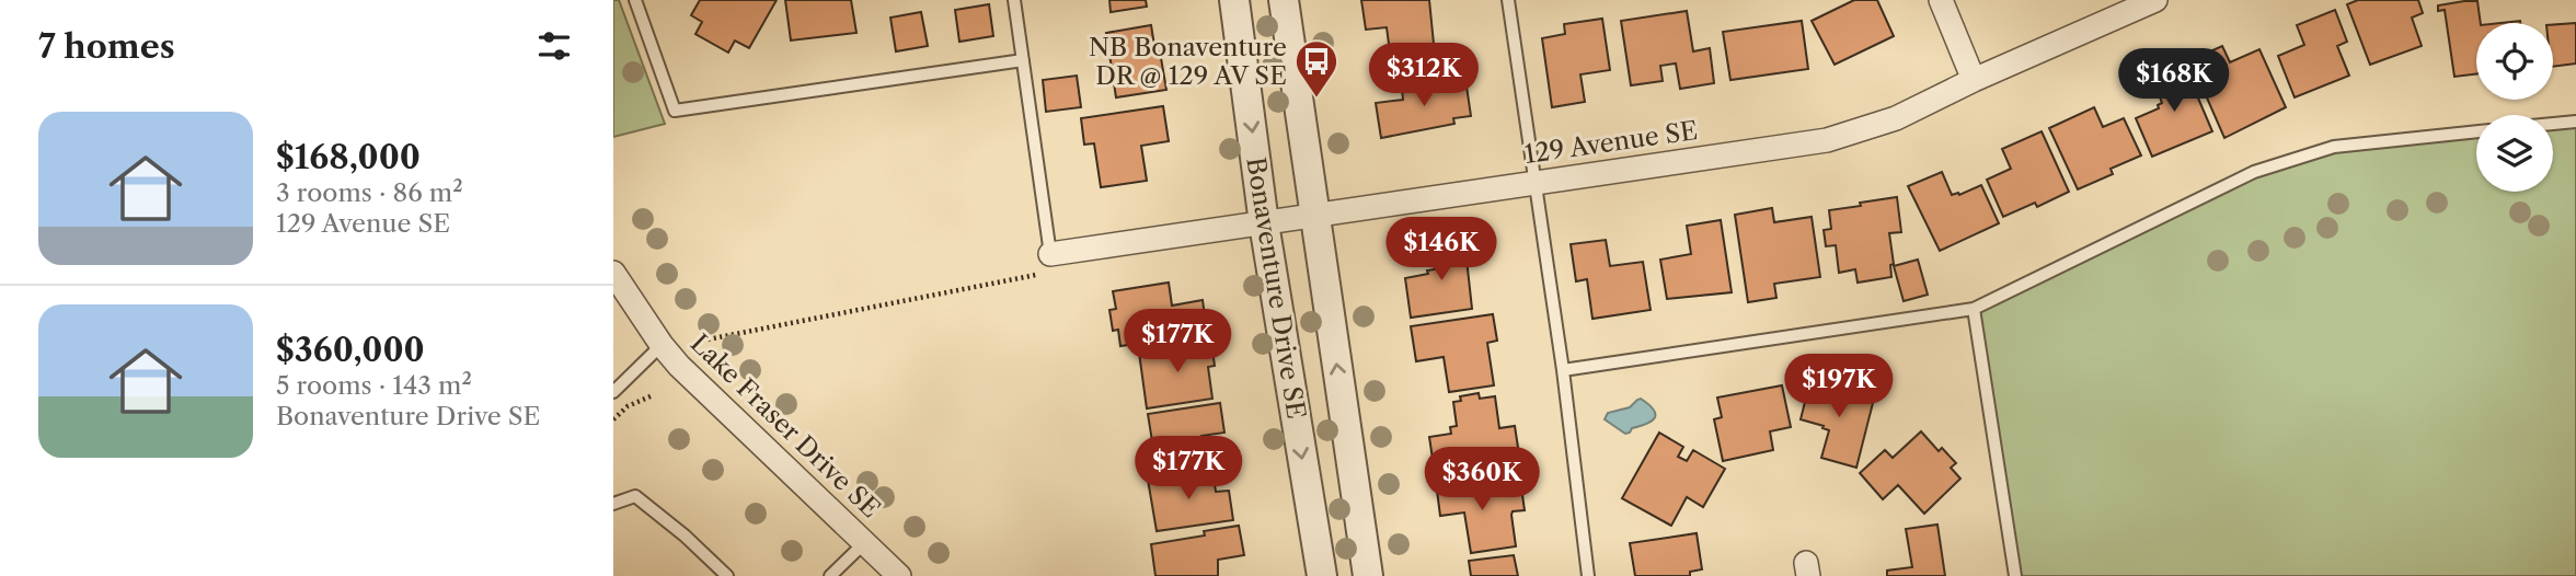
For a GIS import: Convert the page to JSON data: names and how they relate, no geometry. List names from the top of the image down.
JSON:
{
  "streets": {
    "street": ["129 Avenue SE", "Bonaventure Drive SE", "Lake Fraser Drive SE"]
  },
  "crossings": [
    ["129 Avenue SE", "Bonaventure Drive SE"]
  ],
  "places": {
    "bus stop": ["NB Bonaventure DR @ 129 AV SE"]
  },
  "page": {
    "heading": "7 homes",
    "price": [
      "$312K",
      "$168K",
      "$146K",
      "$177K",
      "$197K",
      "$177K",
      "$360K"
    ],
    "list": [
      {
        "name": "$168,000",
        "note": "3 rooms · 86 m² · 129 Avenue SE"
      },
      {
        "name": "$360,000",
        "note": "5 rooms · 143 m² · Bonaventure Drive SE"
      }
    ]
  }
}
